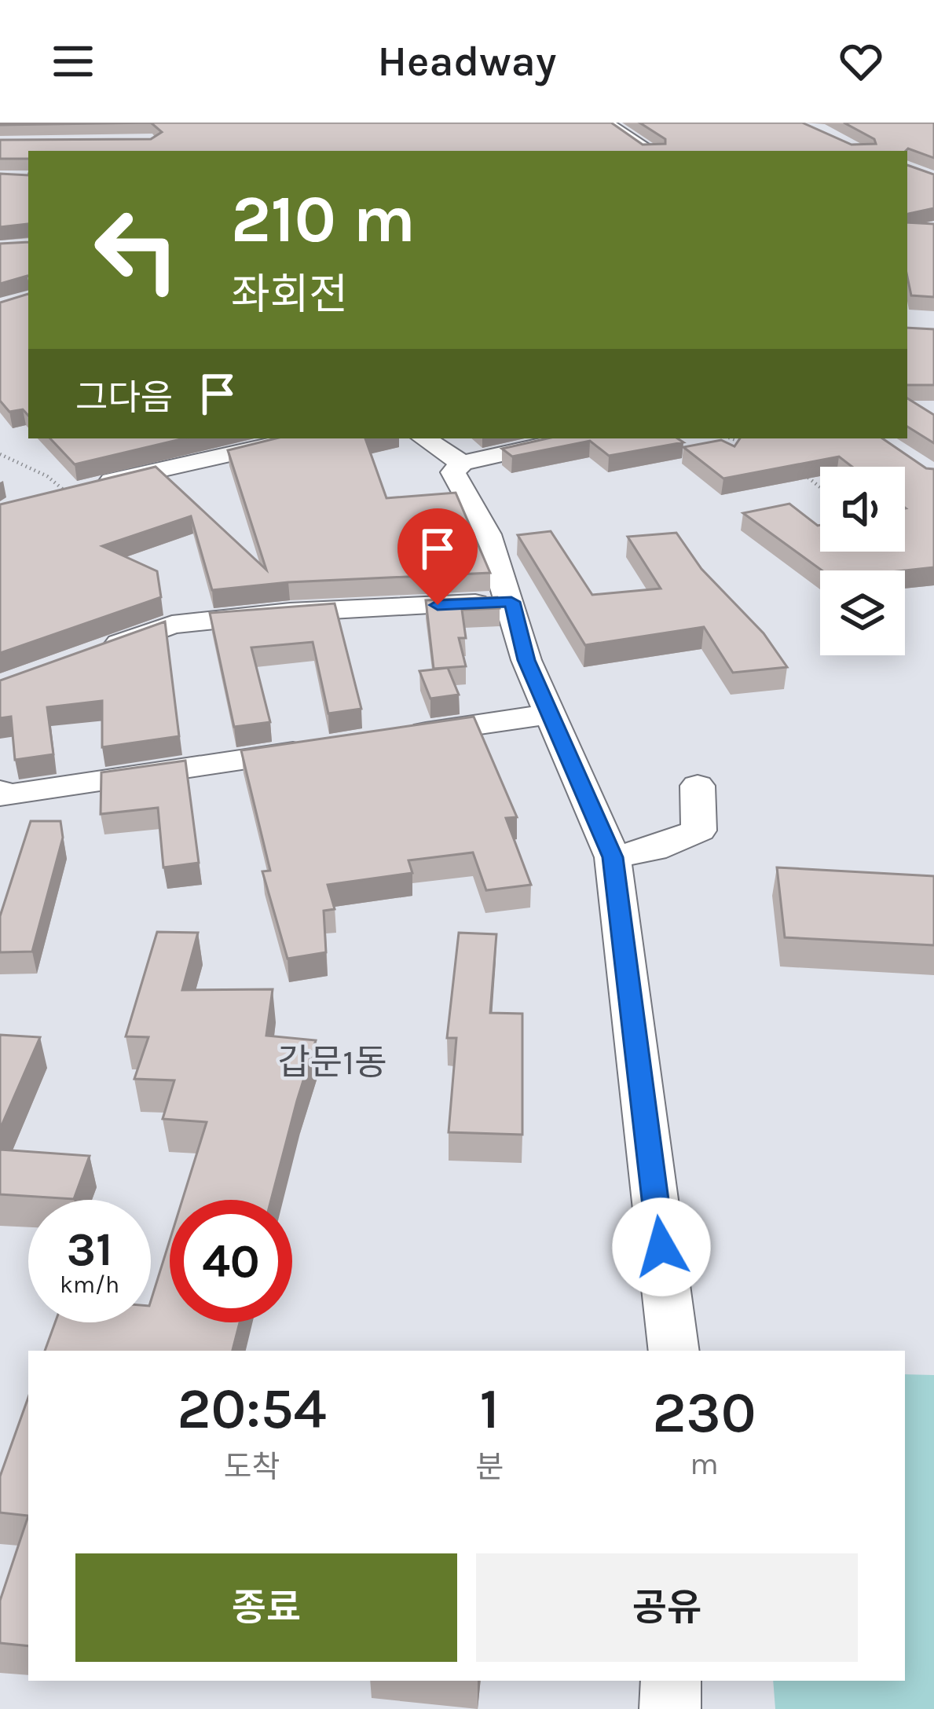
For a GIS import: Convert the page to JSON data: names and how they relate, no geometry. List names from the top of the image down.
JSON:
{
  "districts": ["갑문1동"],
  "page": {
    "header": "Headway",
    "turn": ["210 m", "좌회전"],
    "then": "그다음",
    "speed": "31 km/h",
    "limit": "40",
    "eta": [
      "20:54",
      "도착",
      "1",
      "분",
      "230",
      "m"
    ],
    "buttons": ["종료", "공유"]
  }
}
